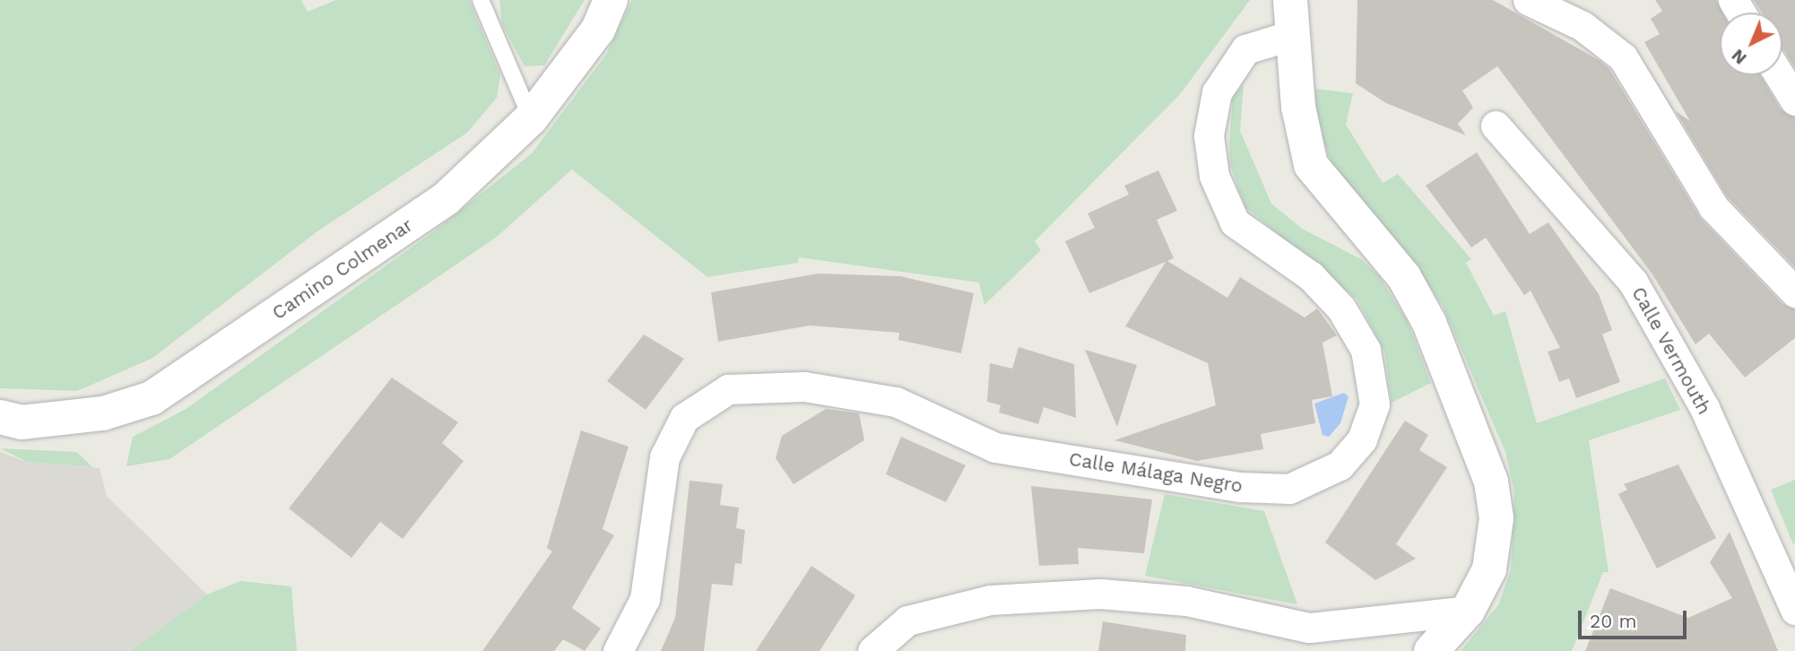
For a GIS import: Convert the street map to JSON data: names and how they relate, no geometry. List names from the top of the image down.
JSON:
{
  "streets": {
    "main road": ["Camino Colmenar"],
    "street": ["Calle Vermouth", "Calle Málaga Negro"]
  },
  "scale_bar": "20 m",
  "north": "bottom left"
}
